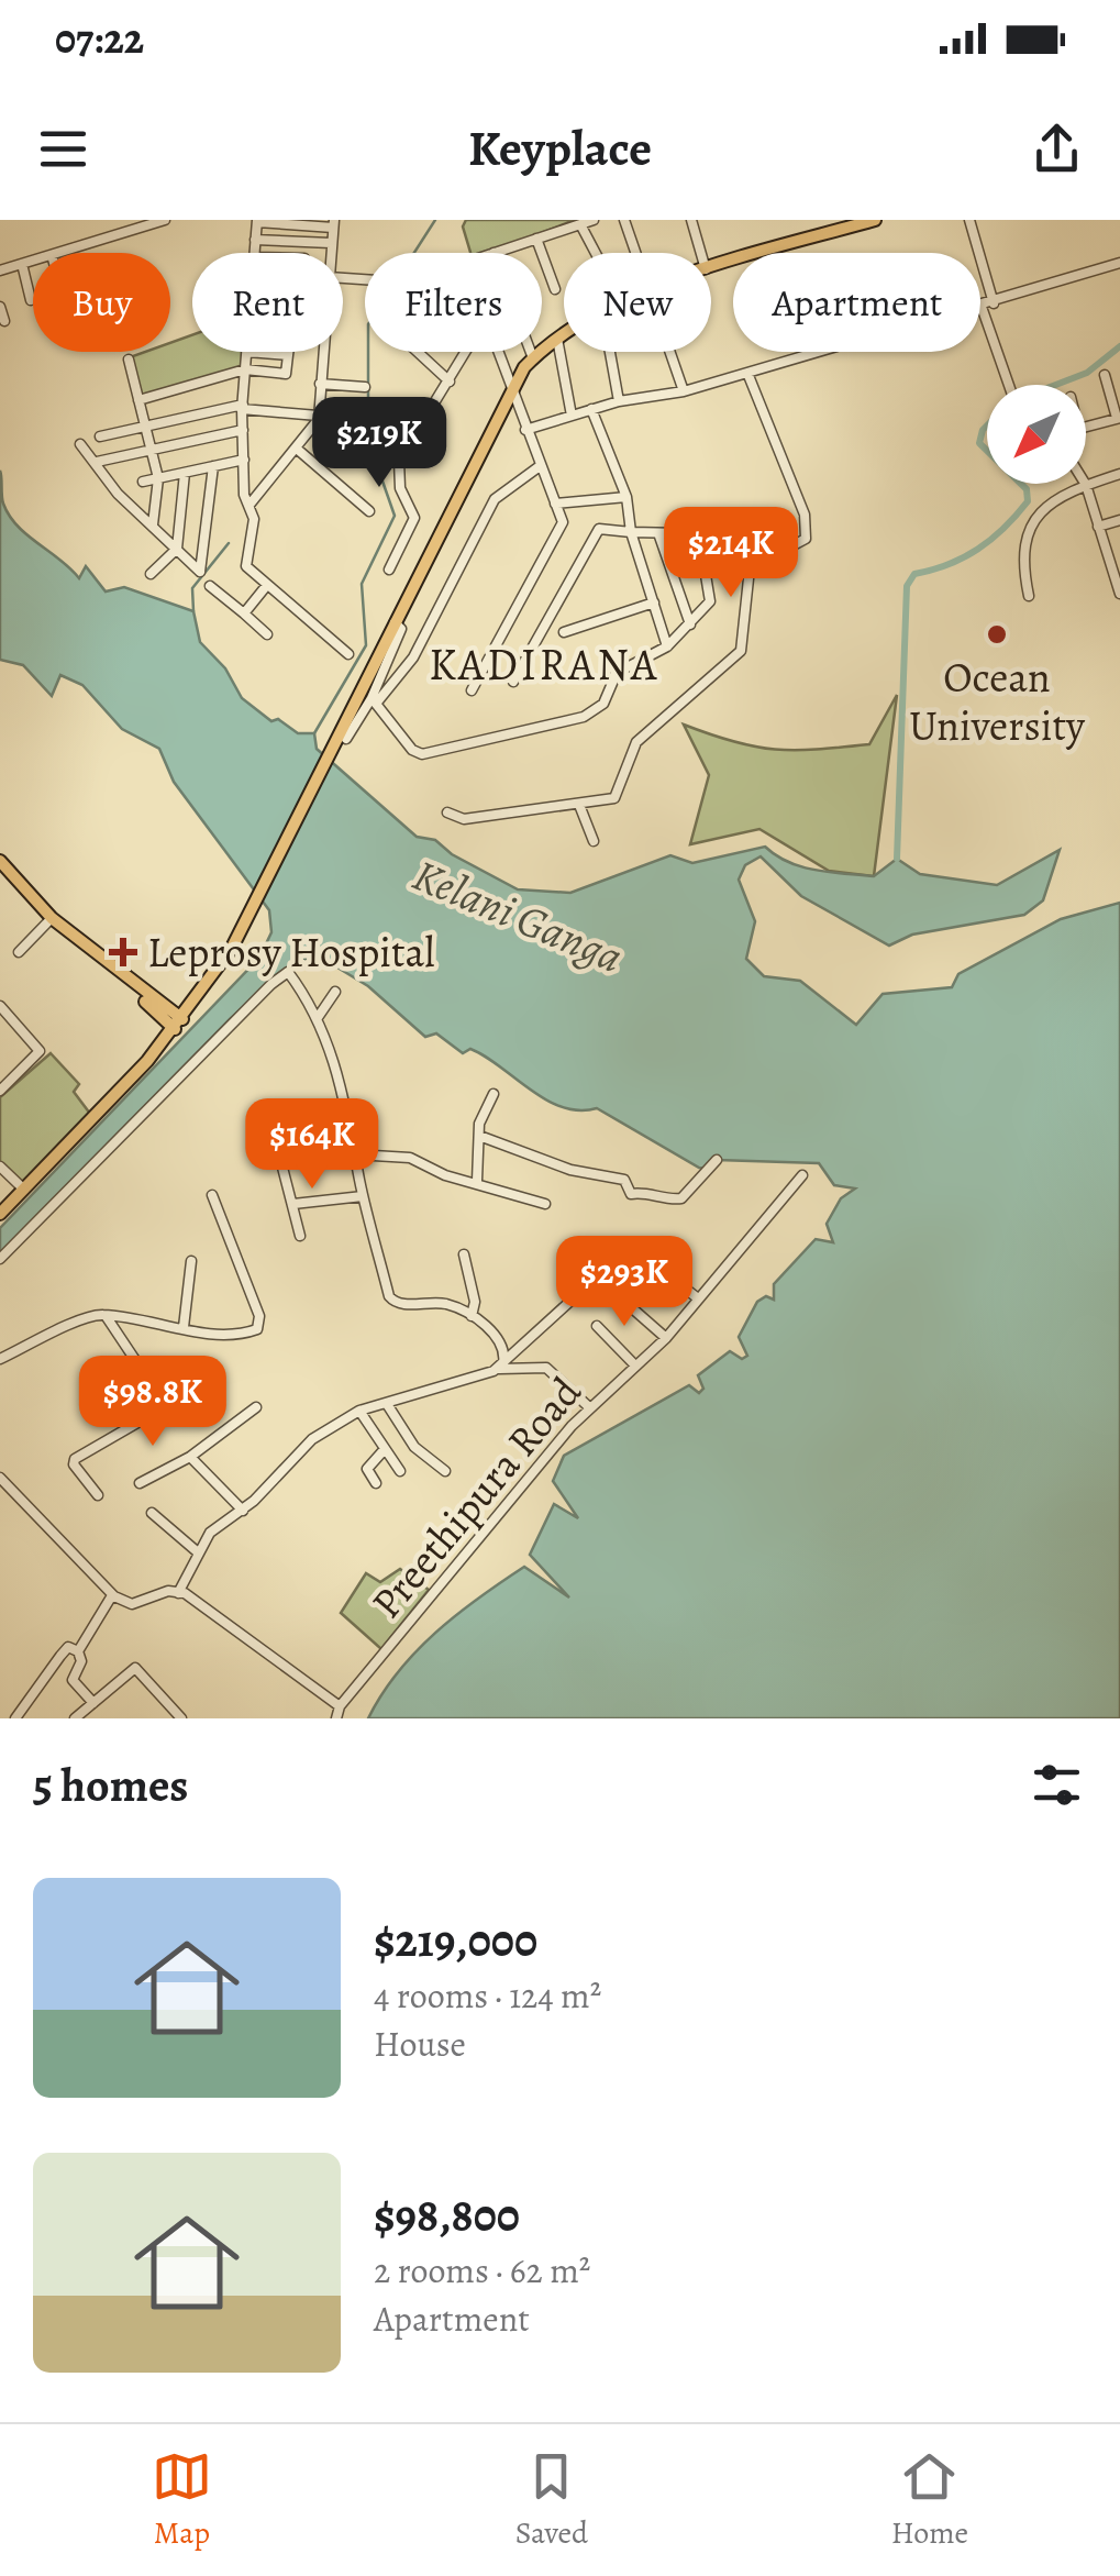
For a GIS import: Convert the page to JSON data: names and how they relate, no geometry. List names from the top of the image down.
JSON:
{
  "streets": {
    "street": ["Preethipura Road"]
  },
  "districts": ["KADIRANA"],
  "water": ["Kelani Ganga"],
  "places": {
    "other": ["Ocean University"],
    "health": ["Leprosy Hospital"]
  },
  "north": "bottom left",
  "page": {
    "status": "07:22",
    "header": "Keyplace",
    "chip": [
      "Buy",
      "Rent",
      "Filters",
      "New",
      "Apartment"
    ],
    "price": [
      "$219K",
      "$214K",
      "$164K",
      "$293K",
      "$98.8K"
    ],
    "heading": "5 homes",
    "list": [
      {
        "name": "$219,000",
        "note": "4 rooms · 124 m² · House"
      },
      {
        "name": "$98,800",
        "note": "2 rooms · 62 m² · Apartment"
      }
    ],
    "tabs": ["Map", "Saved", "Home"]
  }
}
